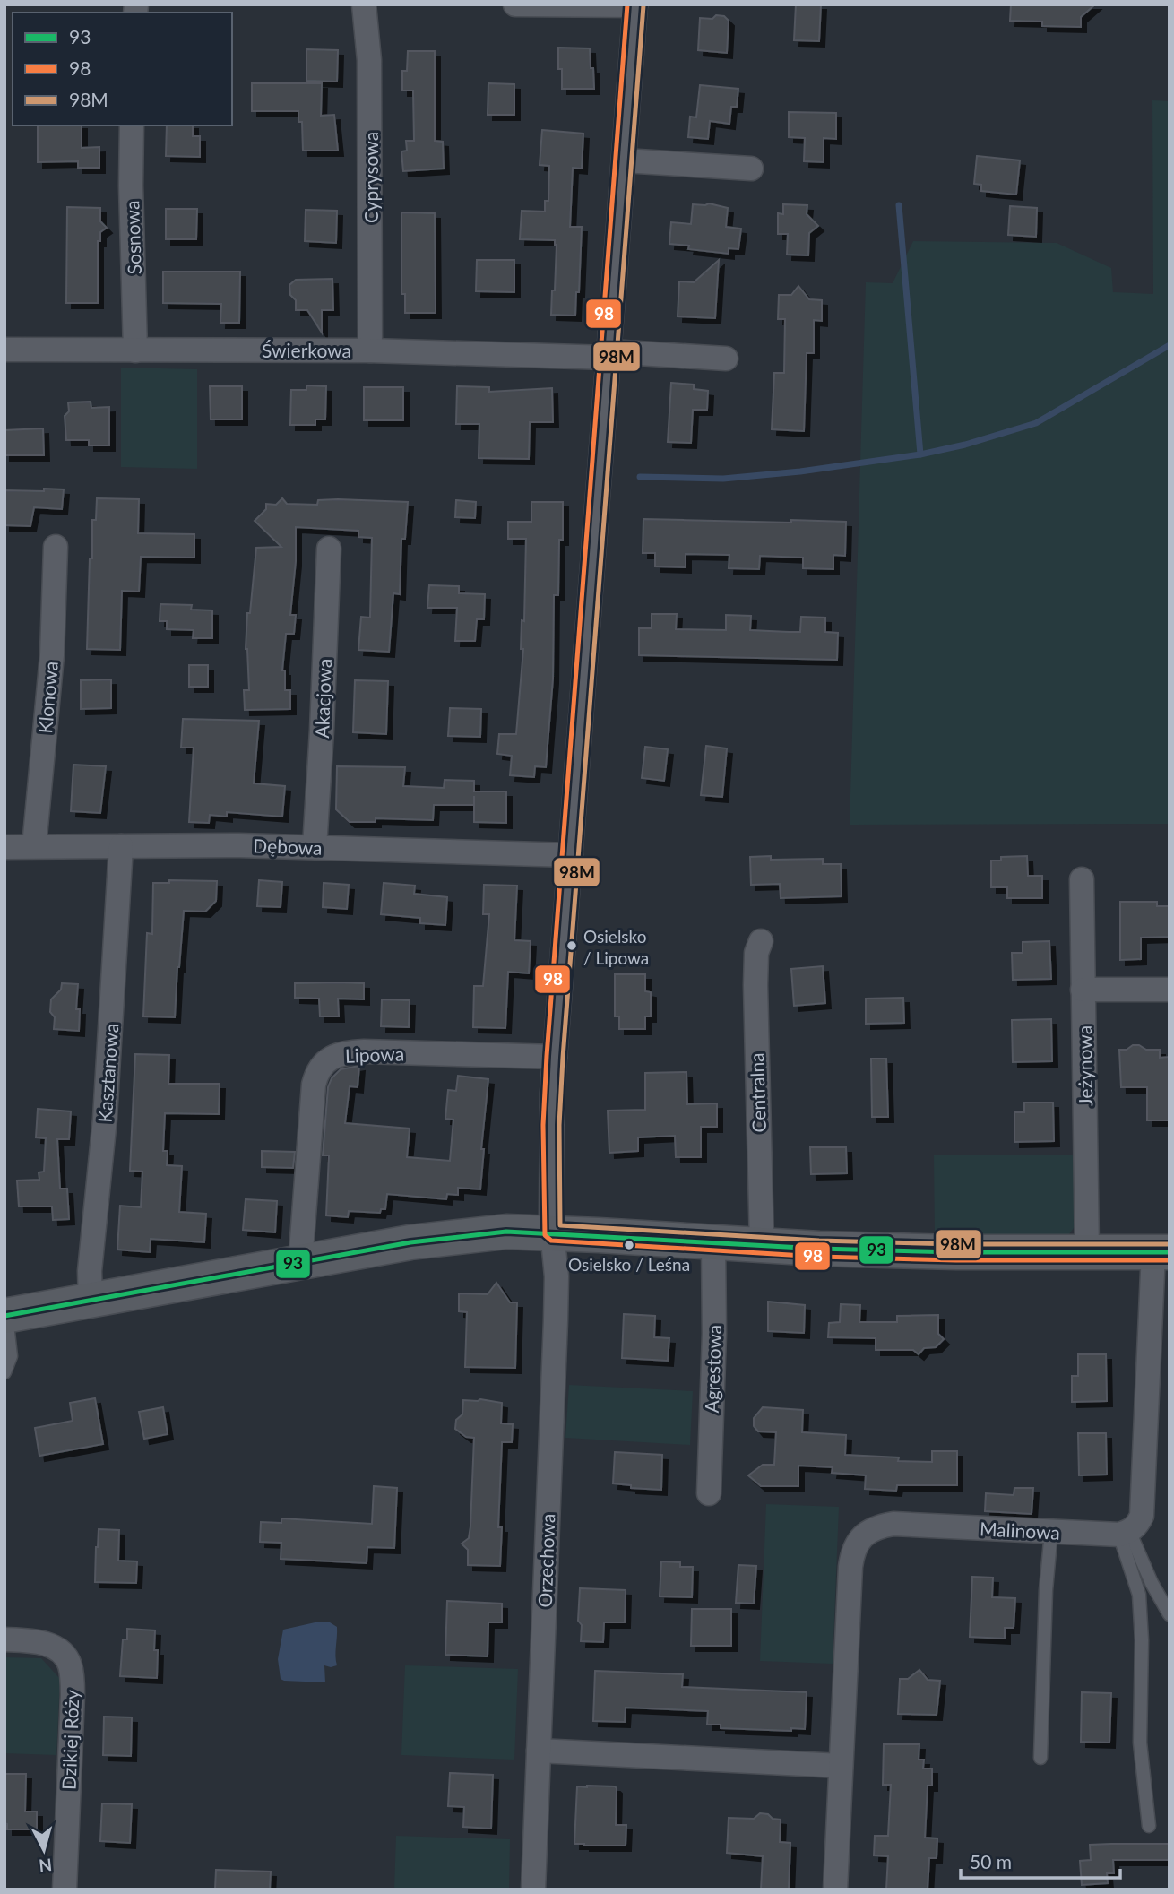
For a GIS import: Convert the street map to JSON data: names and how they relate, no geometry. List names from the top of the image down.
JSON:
{
  "streets": {
    "street": [
      "Cyprysowa",
      "Sosnowa",
      "Świerkowa",
      "Klonowa",
      "Akacjowa",
      "Dębowa",
      "Lipowa",
      "Jeżynowa",
      "Kasztanowa",
      "Centralna",
      "Agrestowa",
      "Malinowa",
      "Orzechowa",
      "Dzikiej Róży"
    ]
  },
  "crossings": [
    ["Cyprysowa", "Świerkowa"],
    ["Sosnowa", "Świerkowa"],
    ["Świerkowa", "Orzechowa"],
    ["Klonowa", "Dębowa"],
    ["Akacjowa", "Dębowa"],
    ["Dębowa", "Kasztanowa"],
    ["Dębowa", "Orzechowa"],
    ["Lipowa", "Orzechowa"]
  ],
  "places": ["Osielsko / Lipowa", "Osielsko / Leśna"],
  "lines": ["transit line 98", "transit line 98M", "transit line 93"],
  "legend": ["93", "98", "98M"],
  "scale_bar": "50 m",
  "north": "bottom"
}
